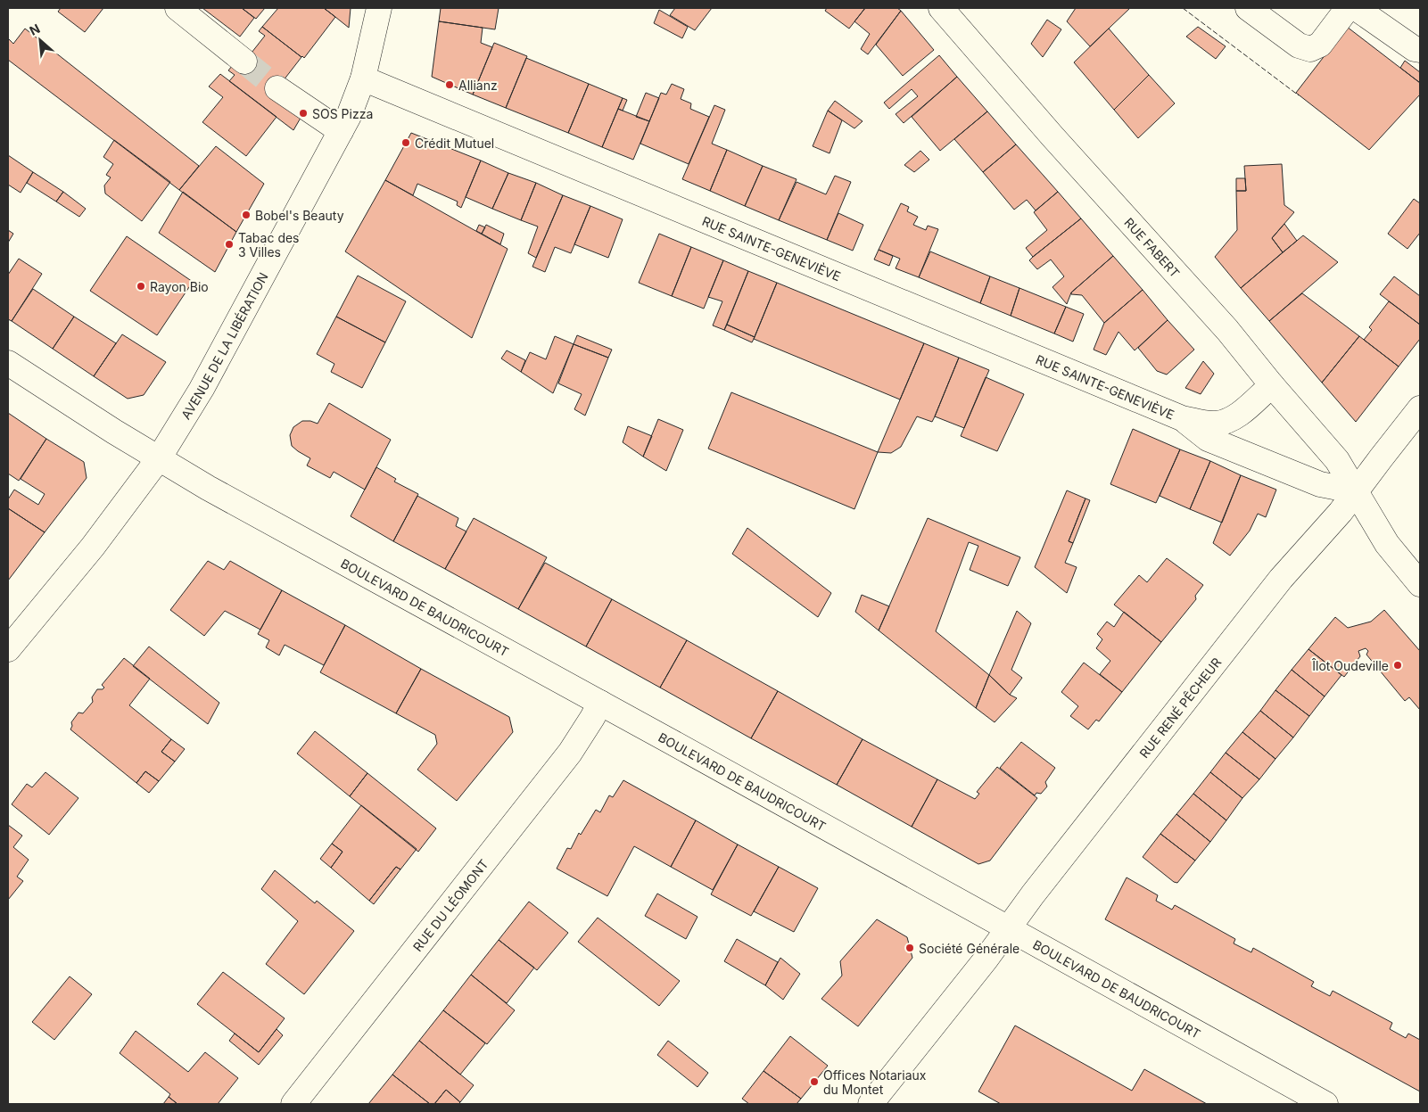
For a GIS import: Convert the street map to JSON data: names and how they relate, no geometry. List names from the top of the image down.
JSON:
{
  "streets": {
    "street": [
      "RUE FABERT",
      "RUE SAINTE-GENEVIÈVE",
      "AVENUE DE LA LIBÉRATION",
      "BOULEVARD DE BAUDRICOURT",
      "RUE RENÉ PÊCHEUR",
      "RUE DU LÉOMONT"
    ]
  },
  "crossings": [
    ["RUE FABERT", "RUE SAINTE-GENEVIÈVE"],
    ["RUE FABERT", "RUE RENÉ PÊCHEUR"],
    ["RUE SAINTE-GENEVIÈVE", "AVENUE DE LA LIBÉRATION"],
    ["RUE SAINTE-GENEVIÈVE", "RUE RENÉ PÊCHEUR"],
    ["AVENUE DE LA LIBÉRATION", "BOULEVARD DE BAUDRICOURT"],
    ["BOULEVARD DE BAUDRICOURT", "RUE RENÉ PÊCHEUR"],
    ["BOULEVARD DE BAUDRICOURT", "RUE DU LÉOMONT"]
  ],
  "places": [
    "Allianz",
    "SOS Pizza",
    "Crédit Mutuel",
    "Bobel's Beauty",
    "Tabac des 3 Villes",
    "Rayon Bio",
    "Îlot Oudeville",
    "Société Générale",
    "Offices Notariaux du Montet"
  ],
  "north": "top left"
}
